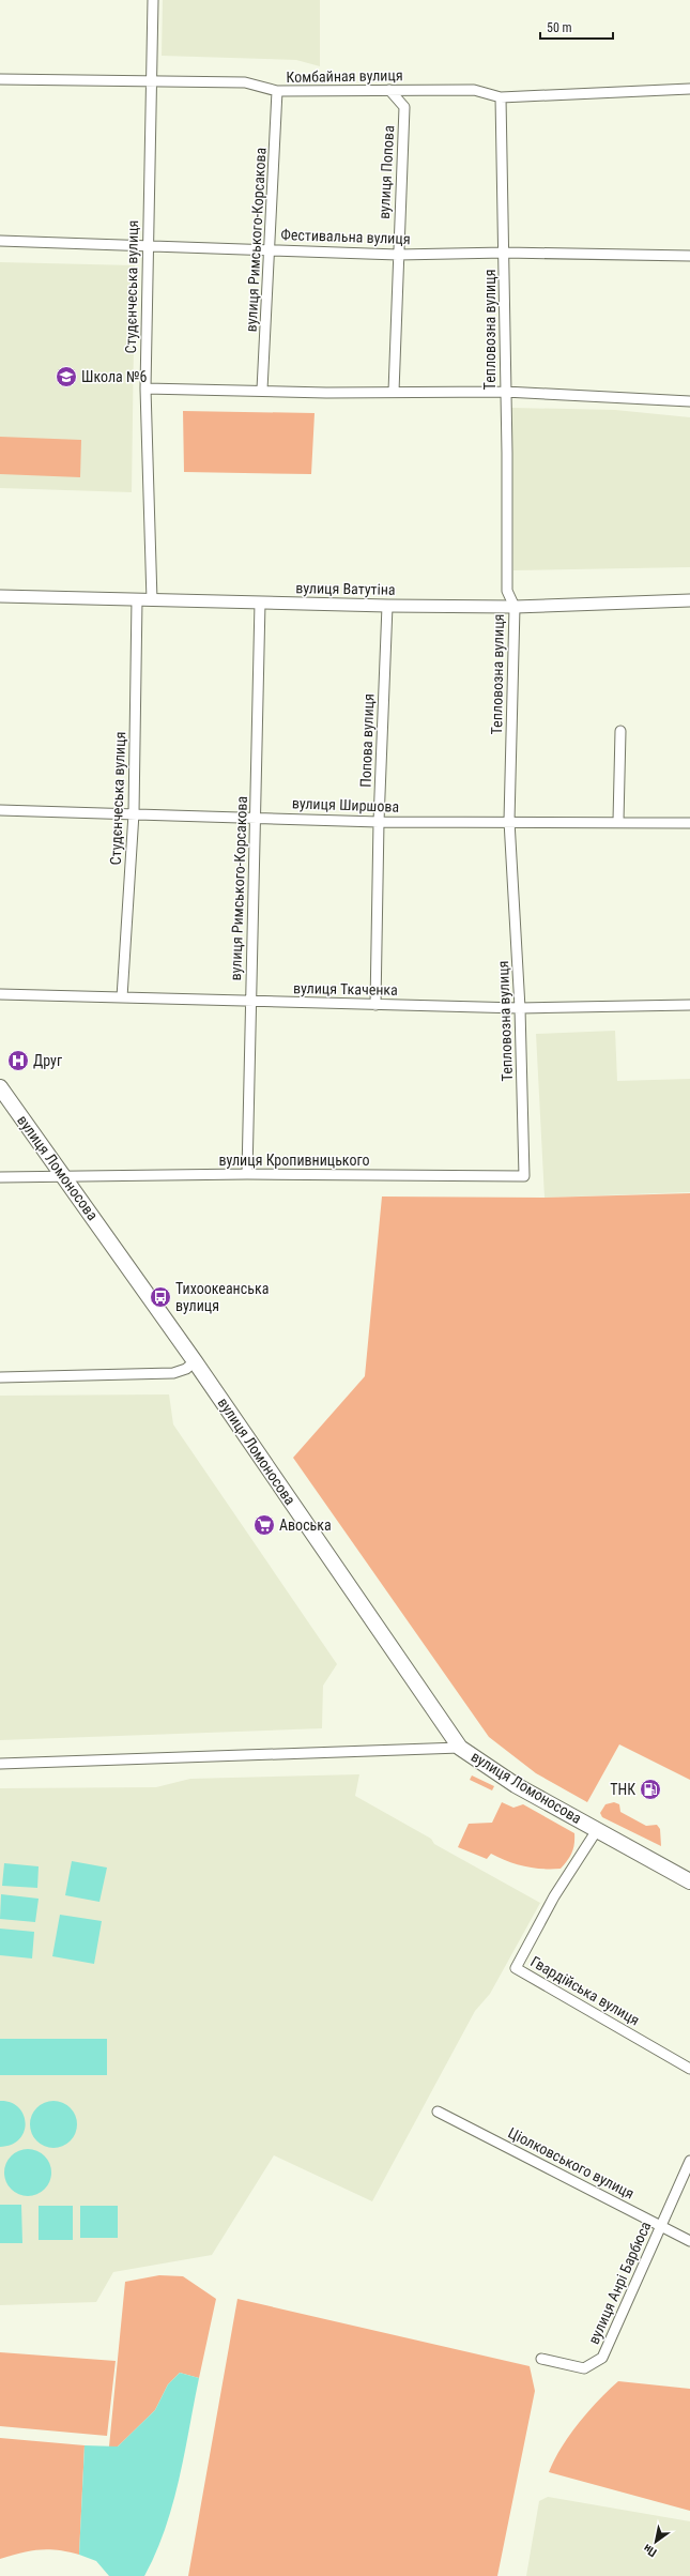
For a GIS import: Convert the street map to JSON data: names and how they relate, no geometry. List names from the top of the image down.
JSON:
{
  "streets": {
    "main road": ["вулиця Ломоносова"],
    "street": [
      "Комбайная вулиця",
      "вулиця Попова",
      "Фестивальна вулиця",
      "вулиця Римського-Корсакова",
      "Студєнчеська вулиця",
      "Тепловозна вулиця",
      "вулиця Ватутіна",
      "Попова вулиця",
      "вулиця Ширшова",
      "вулиця Ткаченка",
      "вулиця Кропивницького",
      "Гвардійська вулиця",
      "Ціолковського вулиця",
      "вулиця Анрі Барбюса"
    ]
  },
  "crossings": [
    ["Комбайная вулиця", "вулиця Попова"],
    ["Комбайная вулиця", "вулиця Римського-Корсакова"],
    ["Комбайная вулиця", "Студєнчеська вулиця"],
    ["Комбайная вулиця", "Тепловозна вулиця"],
    ["вулиця Попова", "Фестивальна вулиця"],
    ["Фестивальна вулиця", "вулиця Римського-Корсакова"],
    ["Фестивальна вулиця", "Студєнчеська вулиця"],
    ["Фестивальна вулиця", "Тепловозна вулиця"],
    ["вулиця Римського-Корсакова", "вулиця Ватутіна"],
    ["вулиця Римського-Корсакова", "вулиця Ширшова"],
    ["вулиця Римського-Корсакова", "вулиця Ткаченка"],
    ["вулиця Римського-Корсакова", "вулиця Кропивницького"],
    ["Студєнчеська вулиця", "вулиця Ватутіна"],
    ["Студєнчеська вулиця", "вулиця Ширшова"],
    ["Студєнчеська вулиця", "вулиця Ткаченка"],
    ["Тепловозна вулиця", "вулиця Ватутіна"],
    ["Тепловозна вулиця", "вулиця Ширшова"],
    ["Тепловозна вулиця", "вулиця Ткаченка"],
    ["Тепловозна вулиця", "вулиця Кропивницького"],
    ["вулиця Ватутіна", "Попова вулиця"],
    ["Попова вулиця", "вулиця Ширшова"],
    ["Попова вулиця", "вулиця Ткаченка"],
    ["вулиця Кропивницького", "вулиця Ломоносова"],
    ["вулиця Ломоносова", "Гвардійська вулиця"],
    ["Ціолковського вулиця", "вулиця Анрі Барбюса"]
  ],
  "places": {
    "school or university": ["Школа №6"],
    "hospital": ["Друг"],
    "bus stop": ["Тихоокеанська вулиця"],
    "supermarket": ["Авоська"],
    "fuel station": ["ТНК"]
  },
  "scale_bar": "50 m",
  "north": "bottom left"
}
